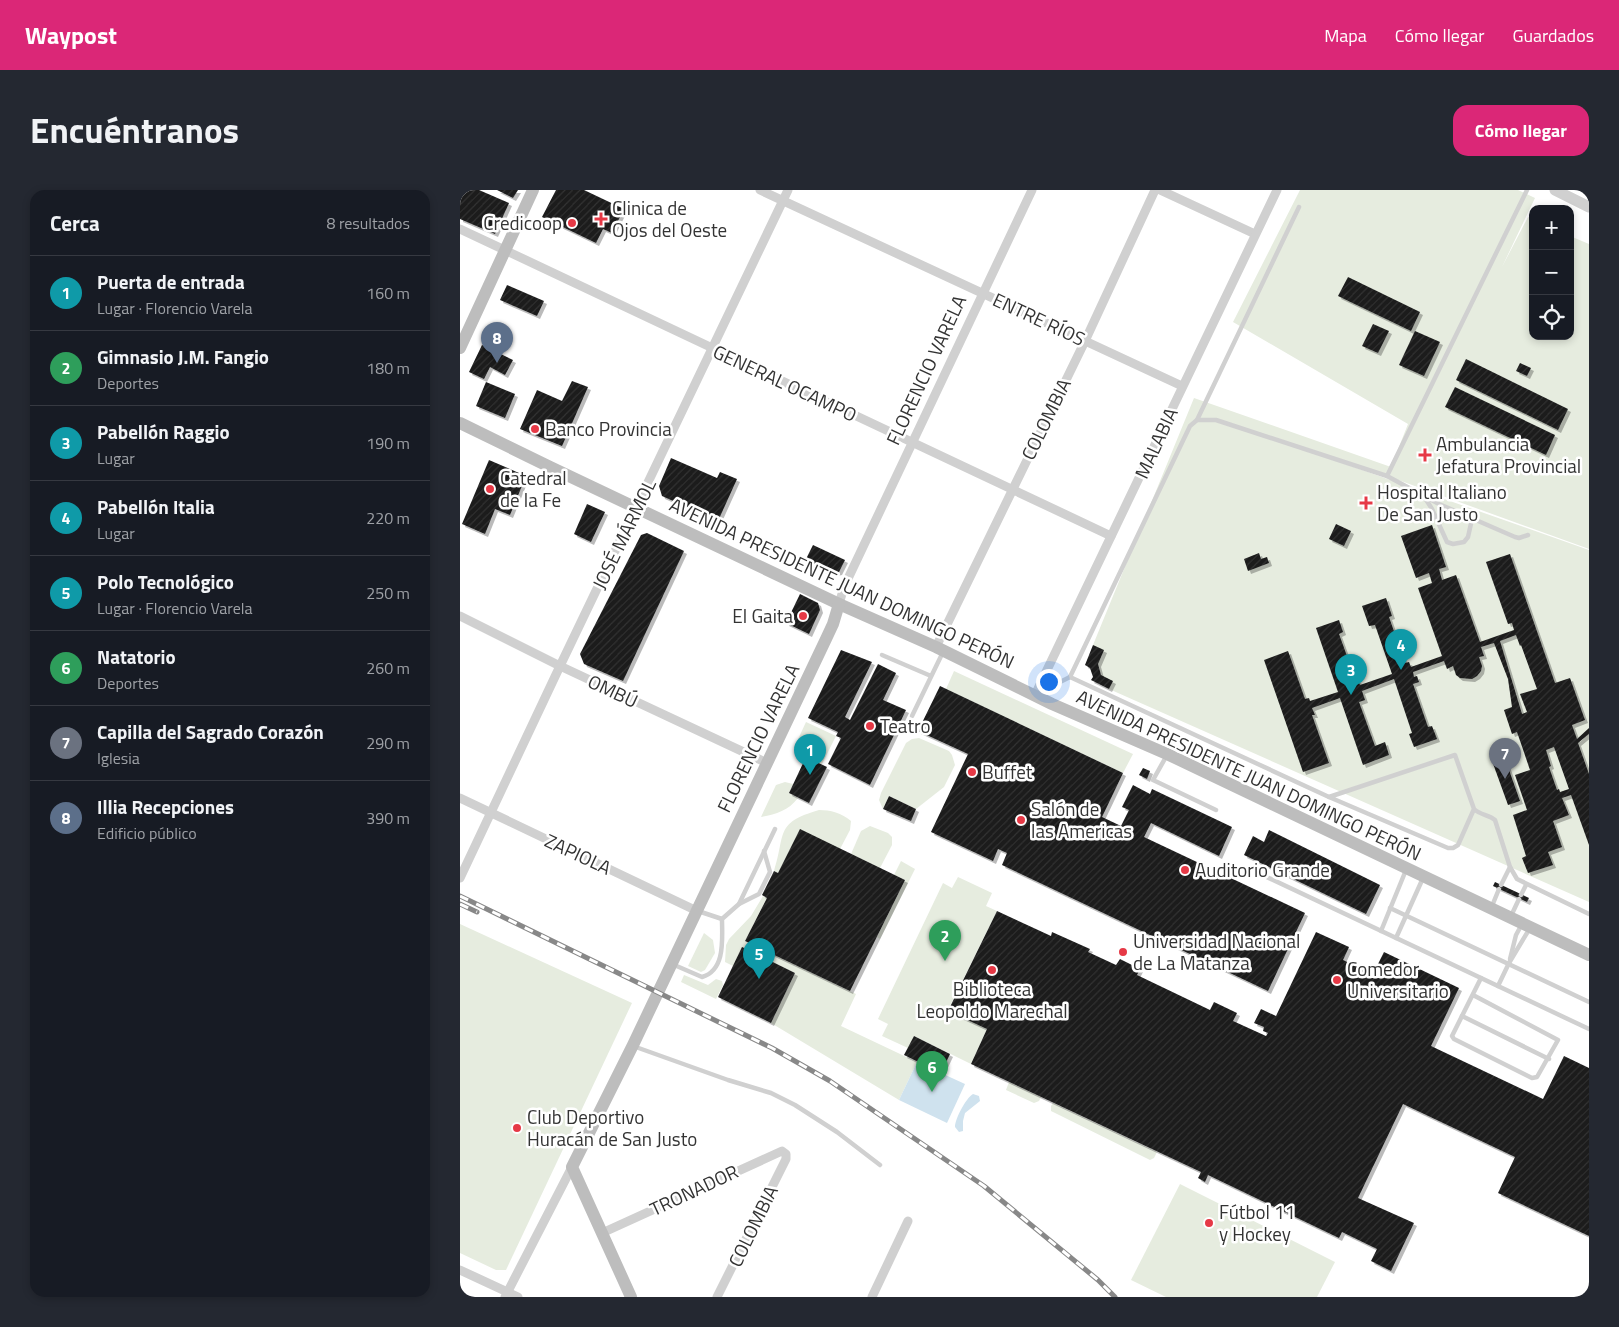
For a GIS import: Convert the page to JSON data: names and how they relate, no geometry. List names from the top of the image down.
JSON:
{
  "streets": {
    "main road": ["FLORENCIO VARELA", "AVENIDA PRESIDENTE JUAN DOMINGO PERÓN"],
    "street": [
      "ENTRE RÍOS",
      "GENERAL OCAMPO",
      "COLOMBIA",
      "MALABIA",
      "JOSÉ MÁRMOL",
      "OMBÚ",
      "ZAPIOLA",
      "TRONADOR"
    ]
  },
  "crossings": [
    ["ENTRE RÍOS", "FLORENCIO VARELA"],
    ["ENTRE RÍOS", "COLOMBIA"],
    ["ENTRE RÍOS", "MALABIA"],
    ["ENTRE RÍOS", "JOSÉ MÁRMOL"],
    ["FLORENCIO VARELA", "GENERAL OCAMPO"],
    ["FLORENCIO VARELA", "AVENIDA PRESIDENTE JUAN DOMINGO PERÓN"],
    ["FLORENCIO VARELA", "OMBÚ"],
    ["FLORENCIO VARELA", "ZAPIOLA"],
    ["GENERAL OCAMPO", "COLOMBIA"],
    ["GENERAL OCAMPO", "MALABIA"],
    ["GENERAL OCAMPO", "JOSÉ MÁRMOL"],
    ["COLOMBIA", "AVENIDA PRESIDENTE JUAN DOMINGO PERÓN"],
    ["COLOMBIA", "TRONADOR"],
    ["MALABIA", "AVENIDA PRESIDENTE JUAN DOMINGO PERÓN"],
    ["JOSÉ MÁRMOL", "AVENIDA PRESIDENTE JUAN DOMINGO PERÓN"],
    ["JOSÉ MÁRMOL", "OMBÚ"],
    ["JOSÉ MÁRMOL", "ZAPIOLA"]
  ],
  "places": {
    "health": ["Clinica de Ojos del Oeste", "Ambulancia Jefatura Provincial", "Hospital Italiano De San Justo"],
    "other": [
      "Credicoop",
      "Banco Provincia",
      "Catedral de la Fe",
      "El Gaita",
      "Teatro",
      "Buffet",
      "Salón de las Americas",
      "Auditorio Grande",
      "Universidad Nacional de La Matanza",
      "Biblioteca Leopoldo Marechal",
      "Comedor Universitario",
      "Club Deportivo Huracán de San Justo",
      "Fútbol 11 y Hockey"
    ]
  },
  "page": {
    "header": "Waypost",
    "nav": ["Mapa", "Cómo llegar", "Guardados"],
    "title": "Encuéntranos",
    "buttons": "Cómo llegar",
    "heading": ["Cerca", "8 resultados"],
    "map_buttons": ["+", "−"],
    "list": [
      {
        "mark": "1",
        "name": "Puerta de entrada",
        "note": "Lugar · Florencio Varela",
        "value": "160 m"
      },
      {
        "mark": "2",
        "name": "Gimnasio J.M. Fangio",
        "note": "Deportes",
        "value": "180 m"
      },
      {
        "mark": "3",
        "name": "Pabellón Raggio",
        "note": "Lugar",
        "value": "190 m"
      },
      {
        "mark": "4",
        "name": "Pabellón Italia",
        "note": "Lugar",
        "value": "220 m"
      },
      {
        "mark": "5",
        "name": "Polo Tecnológico",
        "note": "Lugar · Florencio Varela",
        "value": "250 m"
      },
      {
        "mark": "6",
        "name": "Natatorio",
        "note": "Deportes",
        "value": "260 m"
      },
      {
        "mark": "7",
        "name": "Capilla del Sagrado Corazón",
        "note": "Iglesia",
        "value": "290 m"
      },
      {
        "mark": "8",
        "name": "Illia Recepciones",
        "note": "Edificio público",
        "value": "390 m"
      }
    ],
    "pins": [
      "8",
      "4",
      "3",
      "1",
      "7",
      "2",
      "5",
      "6"
    ]
  }
}
